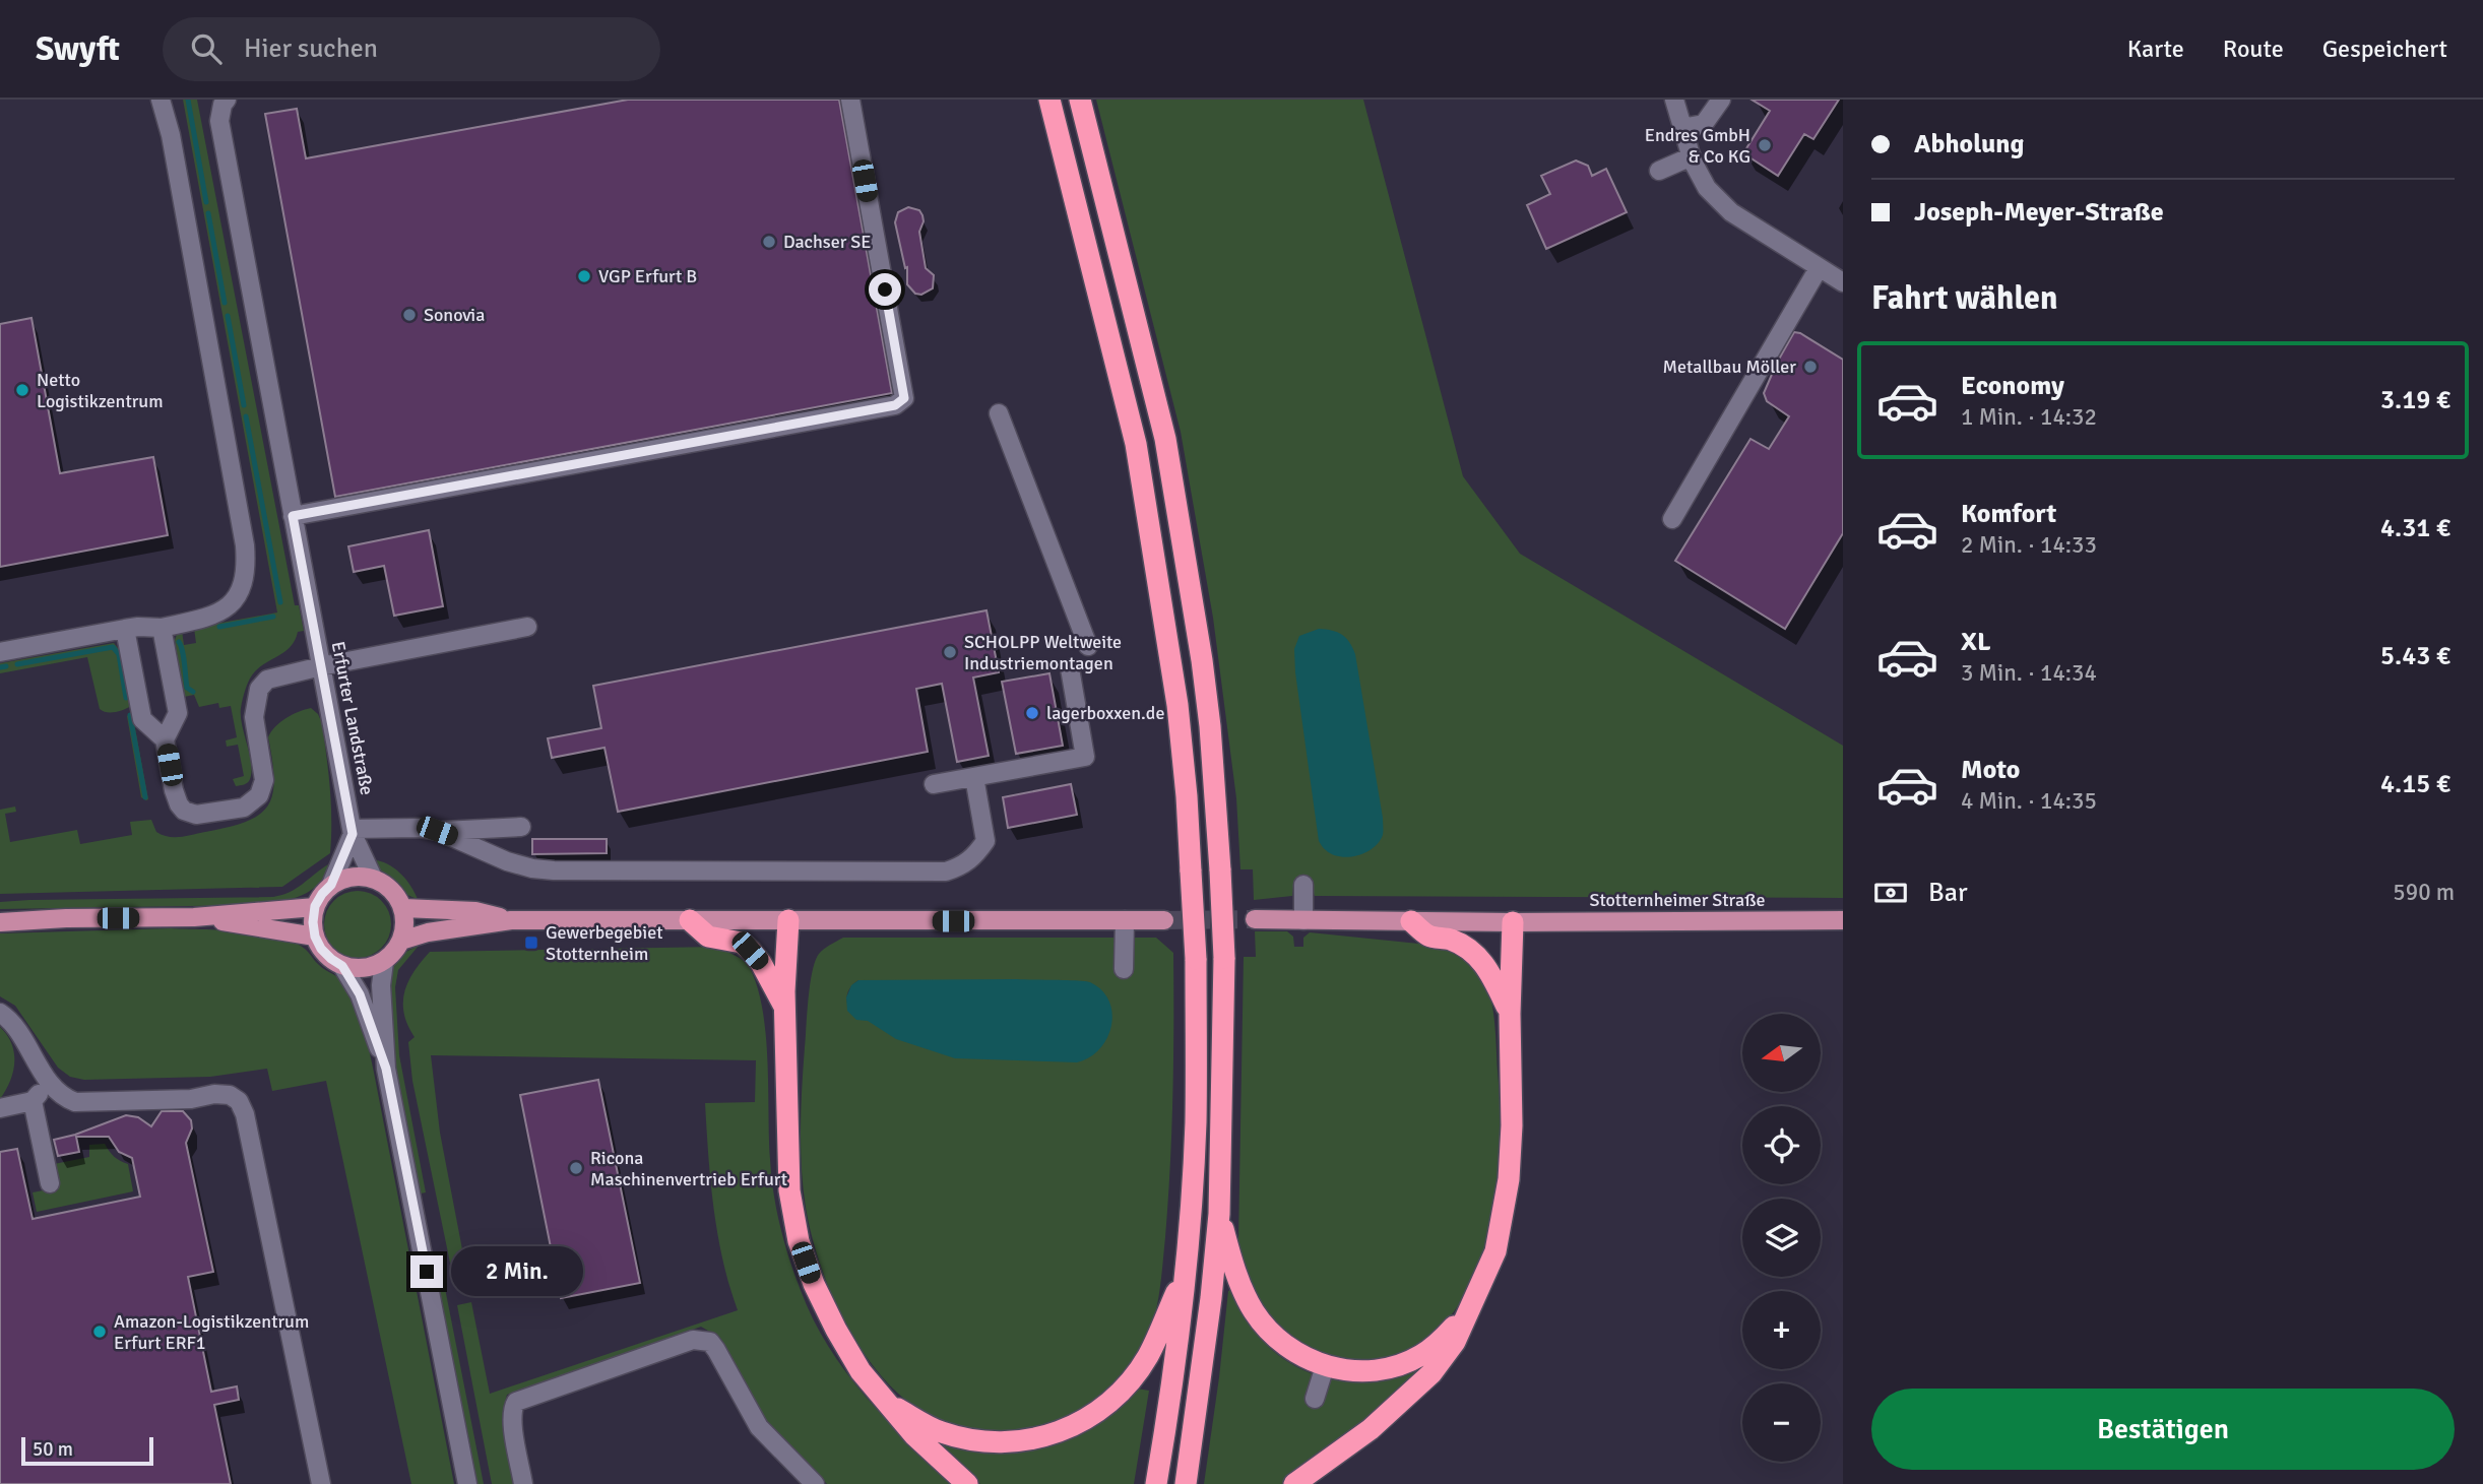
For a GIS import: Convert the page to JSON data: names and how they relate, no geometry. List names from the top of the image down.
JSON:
{
  "streets": {
    "main road": ["Stotternheimer Straße"],
    "street": ["Erfurter Landstraße"]
  },
  "places": {
    "other": [
      "Endres GmbH & Co KG",
      "Dachser SE",
      "VGP Erfurt B",
      "Sonovia",
      "Metallbau Möller",
      "Netto Logistikzentrum",
      "SCHOLPP Weltweite Industriemontagen",
      "lagerboxxen.de",
      "Ricona Maschinenvertrieb Erfurt",
      "Amazon-Logistikzentrum Erfurt ERF1"
    ],
    "transit": ["Gewerbegebiet Stotternheim"]
  },
  "scale_bar": "50 m",
  "north": "left",
  "page": {
    "header": "Swyft",
    "search": "Hier suchen",
    "nav": ["Karte", "Route", "Gespeichert"],
    "banner": ["Abholung", "Joseph-Meyer-Straße"],
    "heading": "Fahrt wählen",
    "list": [
      {
        "name": "Economy",
        "note": "1 Min. · 14:32",
        "value": "3.19 €"
      },
      {
        "name": "Komfort",
        "note": "2 Min. · 14:33",
        "value": "4.31 €"
      },
      {
        "name": "XL",
        "note": "3 Min. · 14:34",
        "value": "5.43 €"
      },
      {
        "name": "Moto",
        "note": "4 Min. · 14:35",
        "value": "4.15 €"
      }
    ],
    "pay": ["Bar", "590 m"],
    "map_buttons": ["+", "−"],
    "bubble": "2 Min.",
    "buttons": "Bestätigen",
    "scale": "50 m"
  }
}
